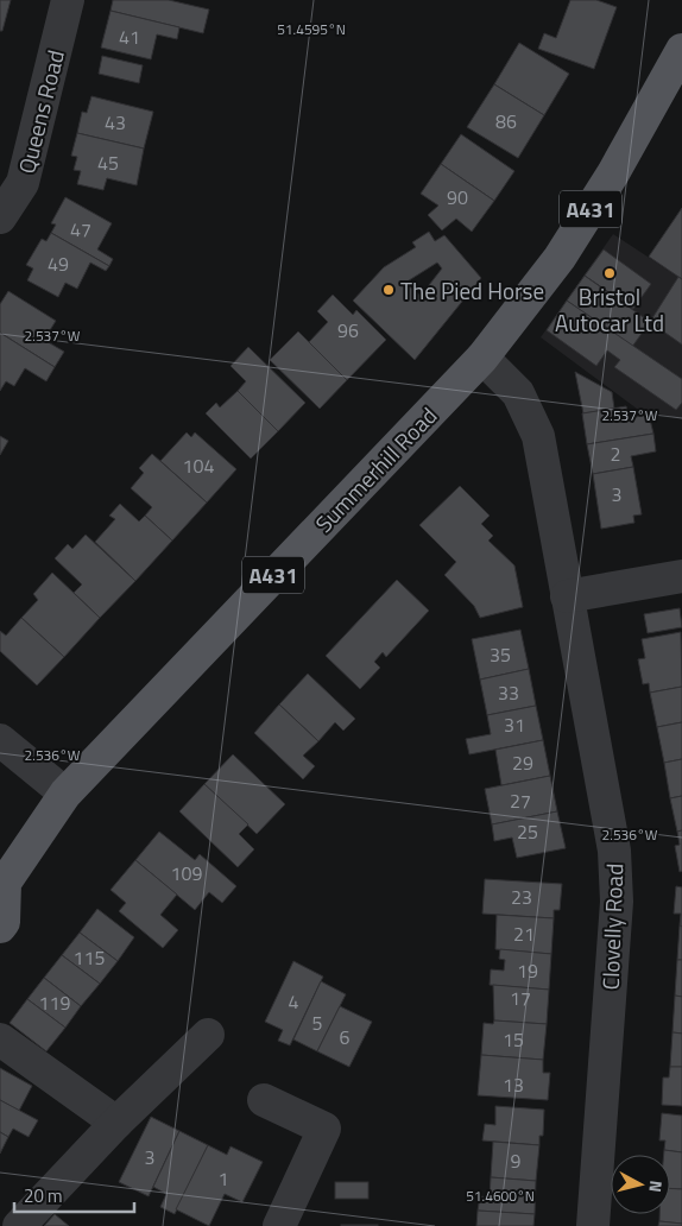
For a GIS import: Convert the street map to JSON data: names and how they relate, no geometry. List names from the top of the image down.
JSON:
{
  "streets": {
    "main road": ["A431", "Summerhill Road"],
    "street": ["Queens Road", "Clovelly Road"]
  },
  "crossings": [
    ["Summerhill Road", "Clovelly Road"]
  ],
  "places": ["Bristol Autocar Ltd", "The Pied Horse"],
  "house_numbers": [
    "41",
    "86",
    "43",
    "45",
    "90",
    "47",
    "49",
    "96",
    "2",
    "104",
    "3",
    "35",
    "33",
    "31",
    "29",
    "27",
    "25",
    "109",
    "23",
    "21",
    "115",
    "19",
    "17",
    "4",
    "119",
    "5",
    "6",
    "15",
    "13",
    "3",
    "9",
    "1"
  ],
  "scale_bar": "20 m",
  "north": "right",
  "coordinates": [
    "51.4595°N",
    "2.537°W",
    "2.536°W",
    "51.4600°N"
  ]
}
